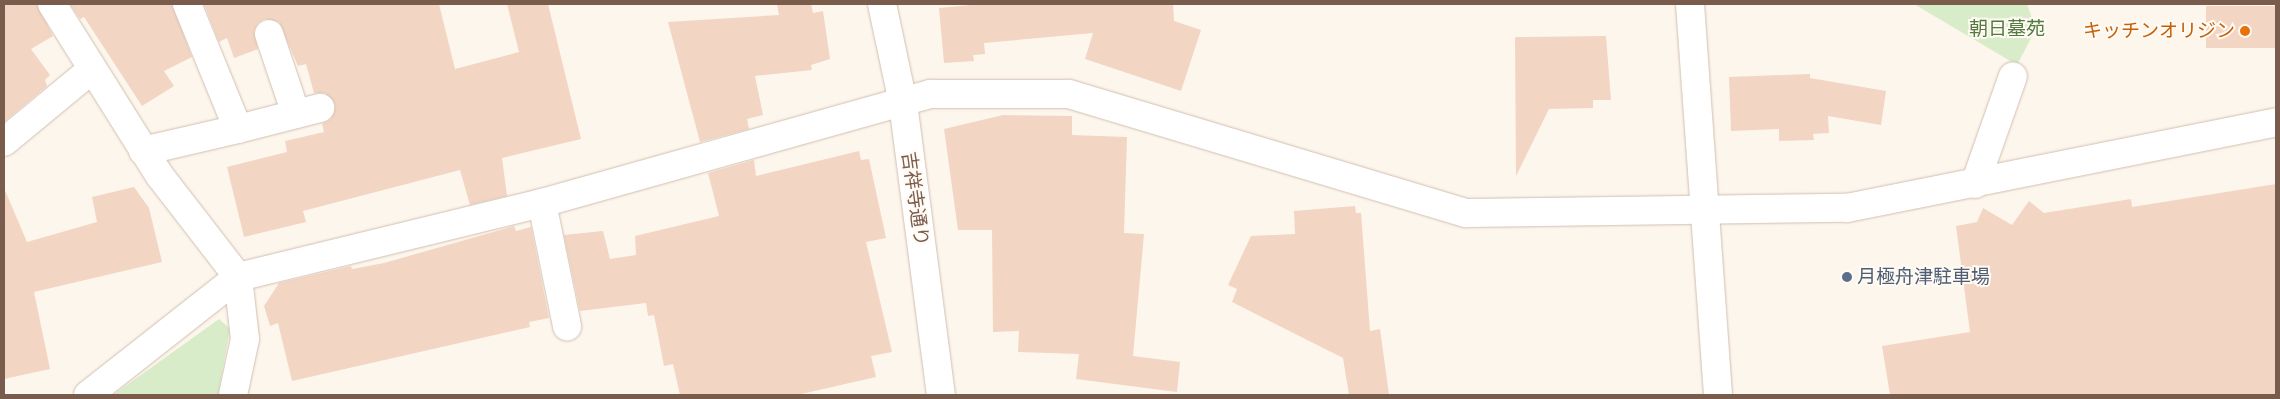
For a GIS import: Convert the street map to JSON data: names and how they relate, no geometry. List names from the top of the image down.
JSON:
{
  "streets": {
    "street": ["吉祥寺通り"]
  },
  "parks": ["朝日墓苑"],
  "places": ["キッチンオリジン", "月極舟津駐車場"]
}
